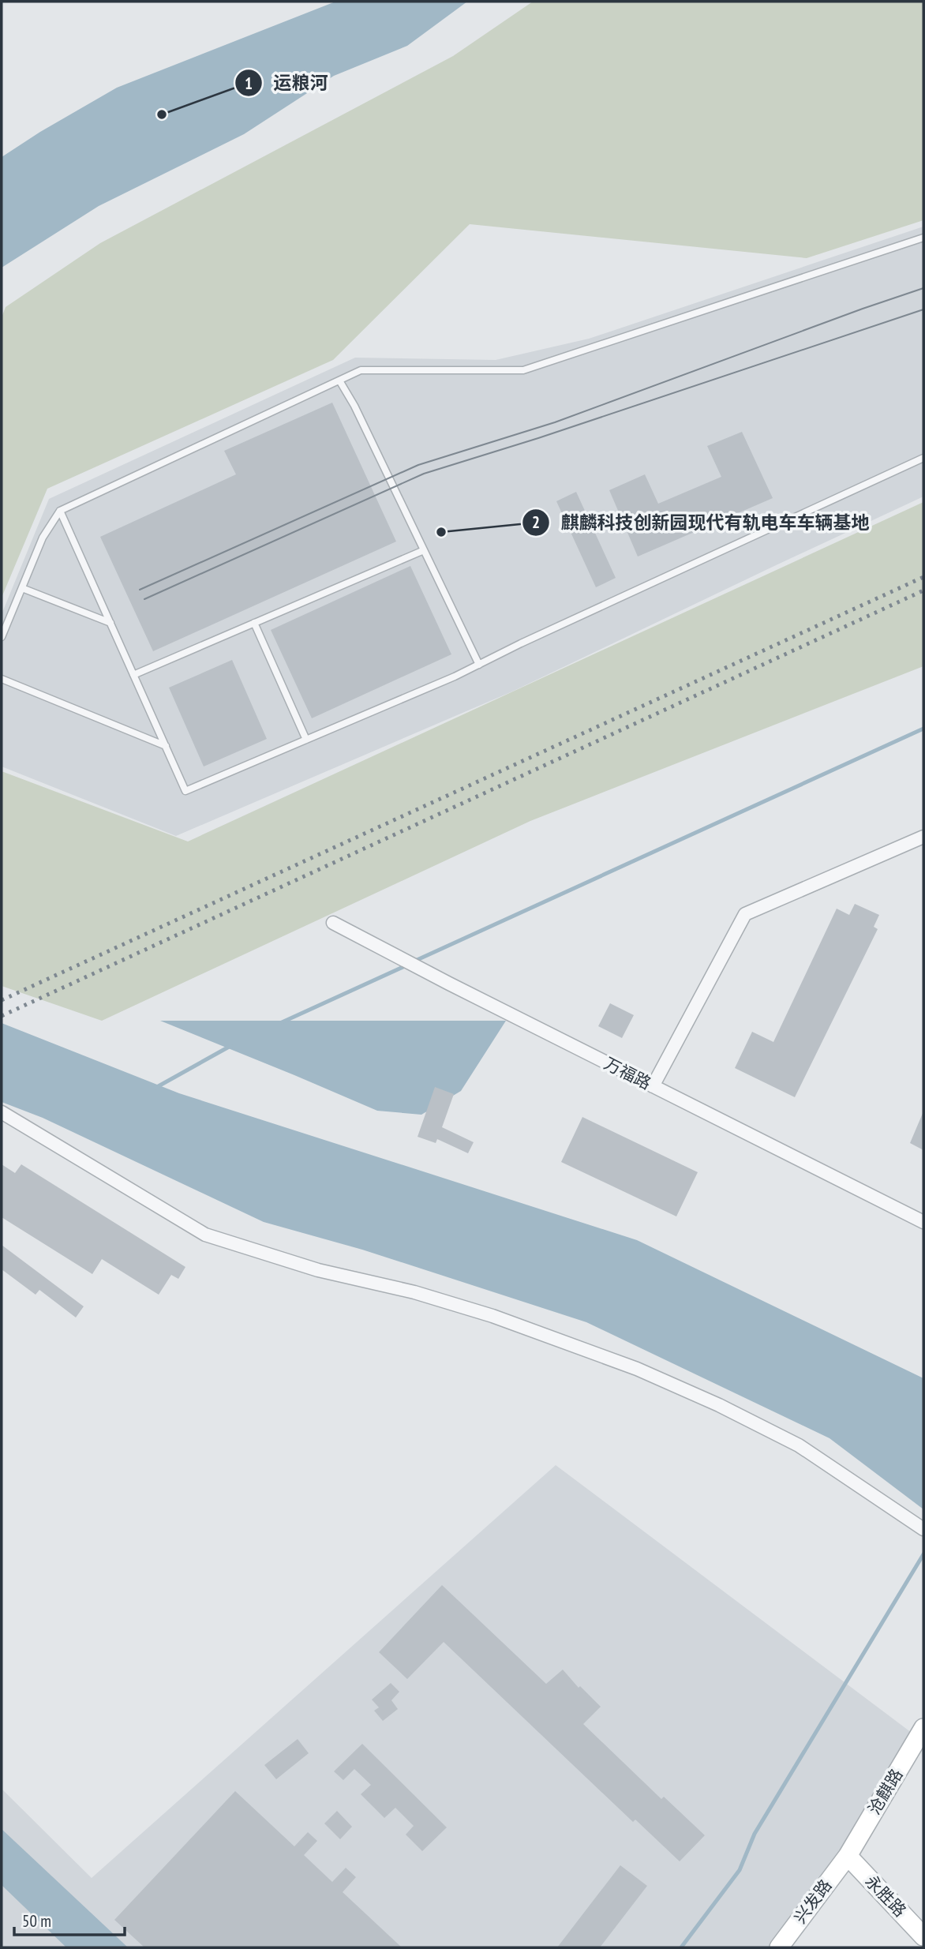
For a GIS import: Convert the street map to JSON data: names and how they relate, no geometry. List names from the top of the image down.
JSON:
{
  "streets": {
    "street": [
      "万福路",
      "沧麒路",
      "永胜路",
      "兴发路"
    ]
  },
  "crossings": [
    ["沧麒路", "永胜路"],
    ["沧麒路", "兴发路"],
    ["永胜路", "兴发路"]
  ],
  "places": ["运粮河", "麒麟科技创新园现代有轨电车车辆基地"],
  "scale_bar": "50 m"
}
